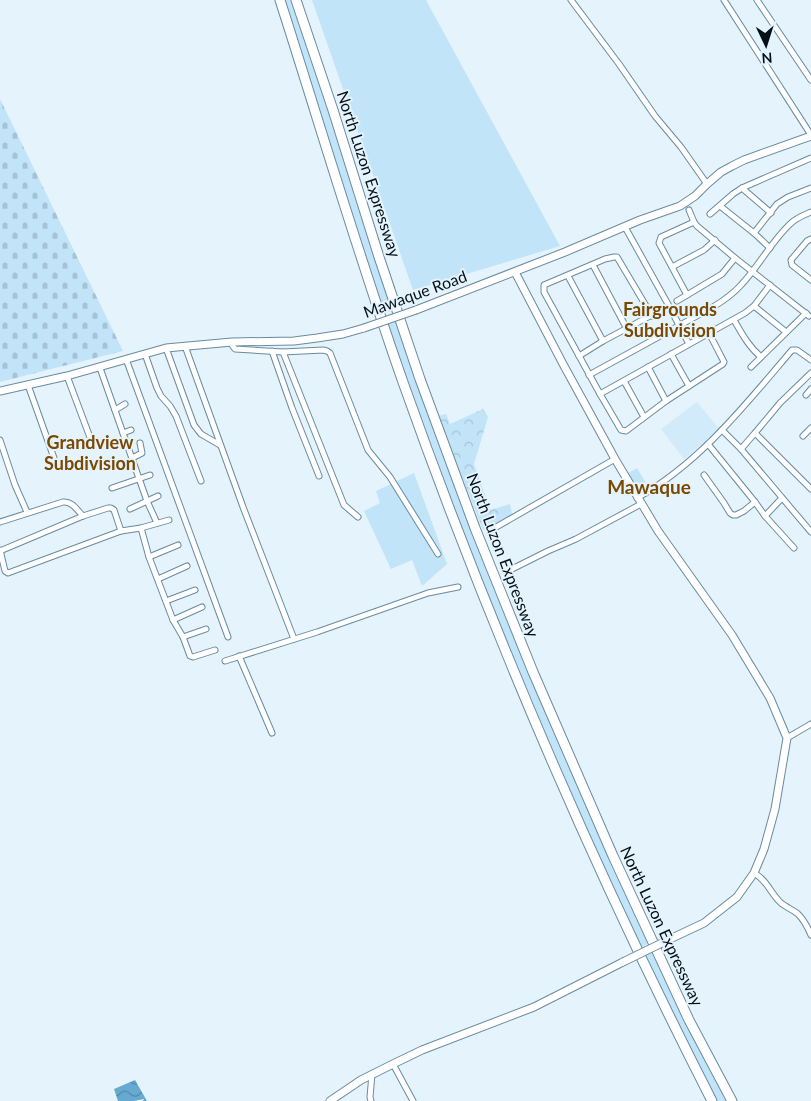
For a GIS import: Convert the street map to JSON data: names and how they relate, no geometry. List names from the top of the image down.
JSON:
{
  "streets": {
    "highway": ["North Luzon Expressway"],
    "street": ["Mawaque Road"]
  },
  "districts": ["Fairgrounds Subdivision", "Grandview Subdivision", "Mawaque"],
  "north": "bottom"
}
